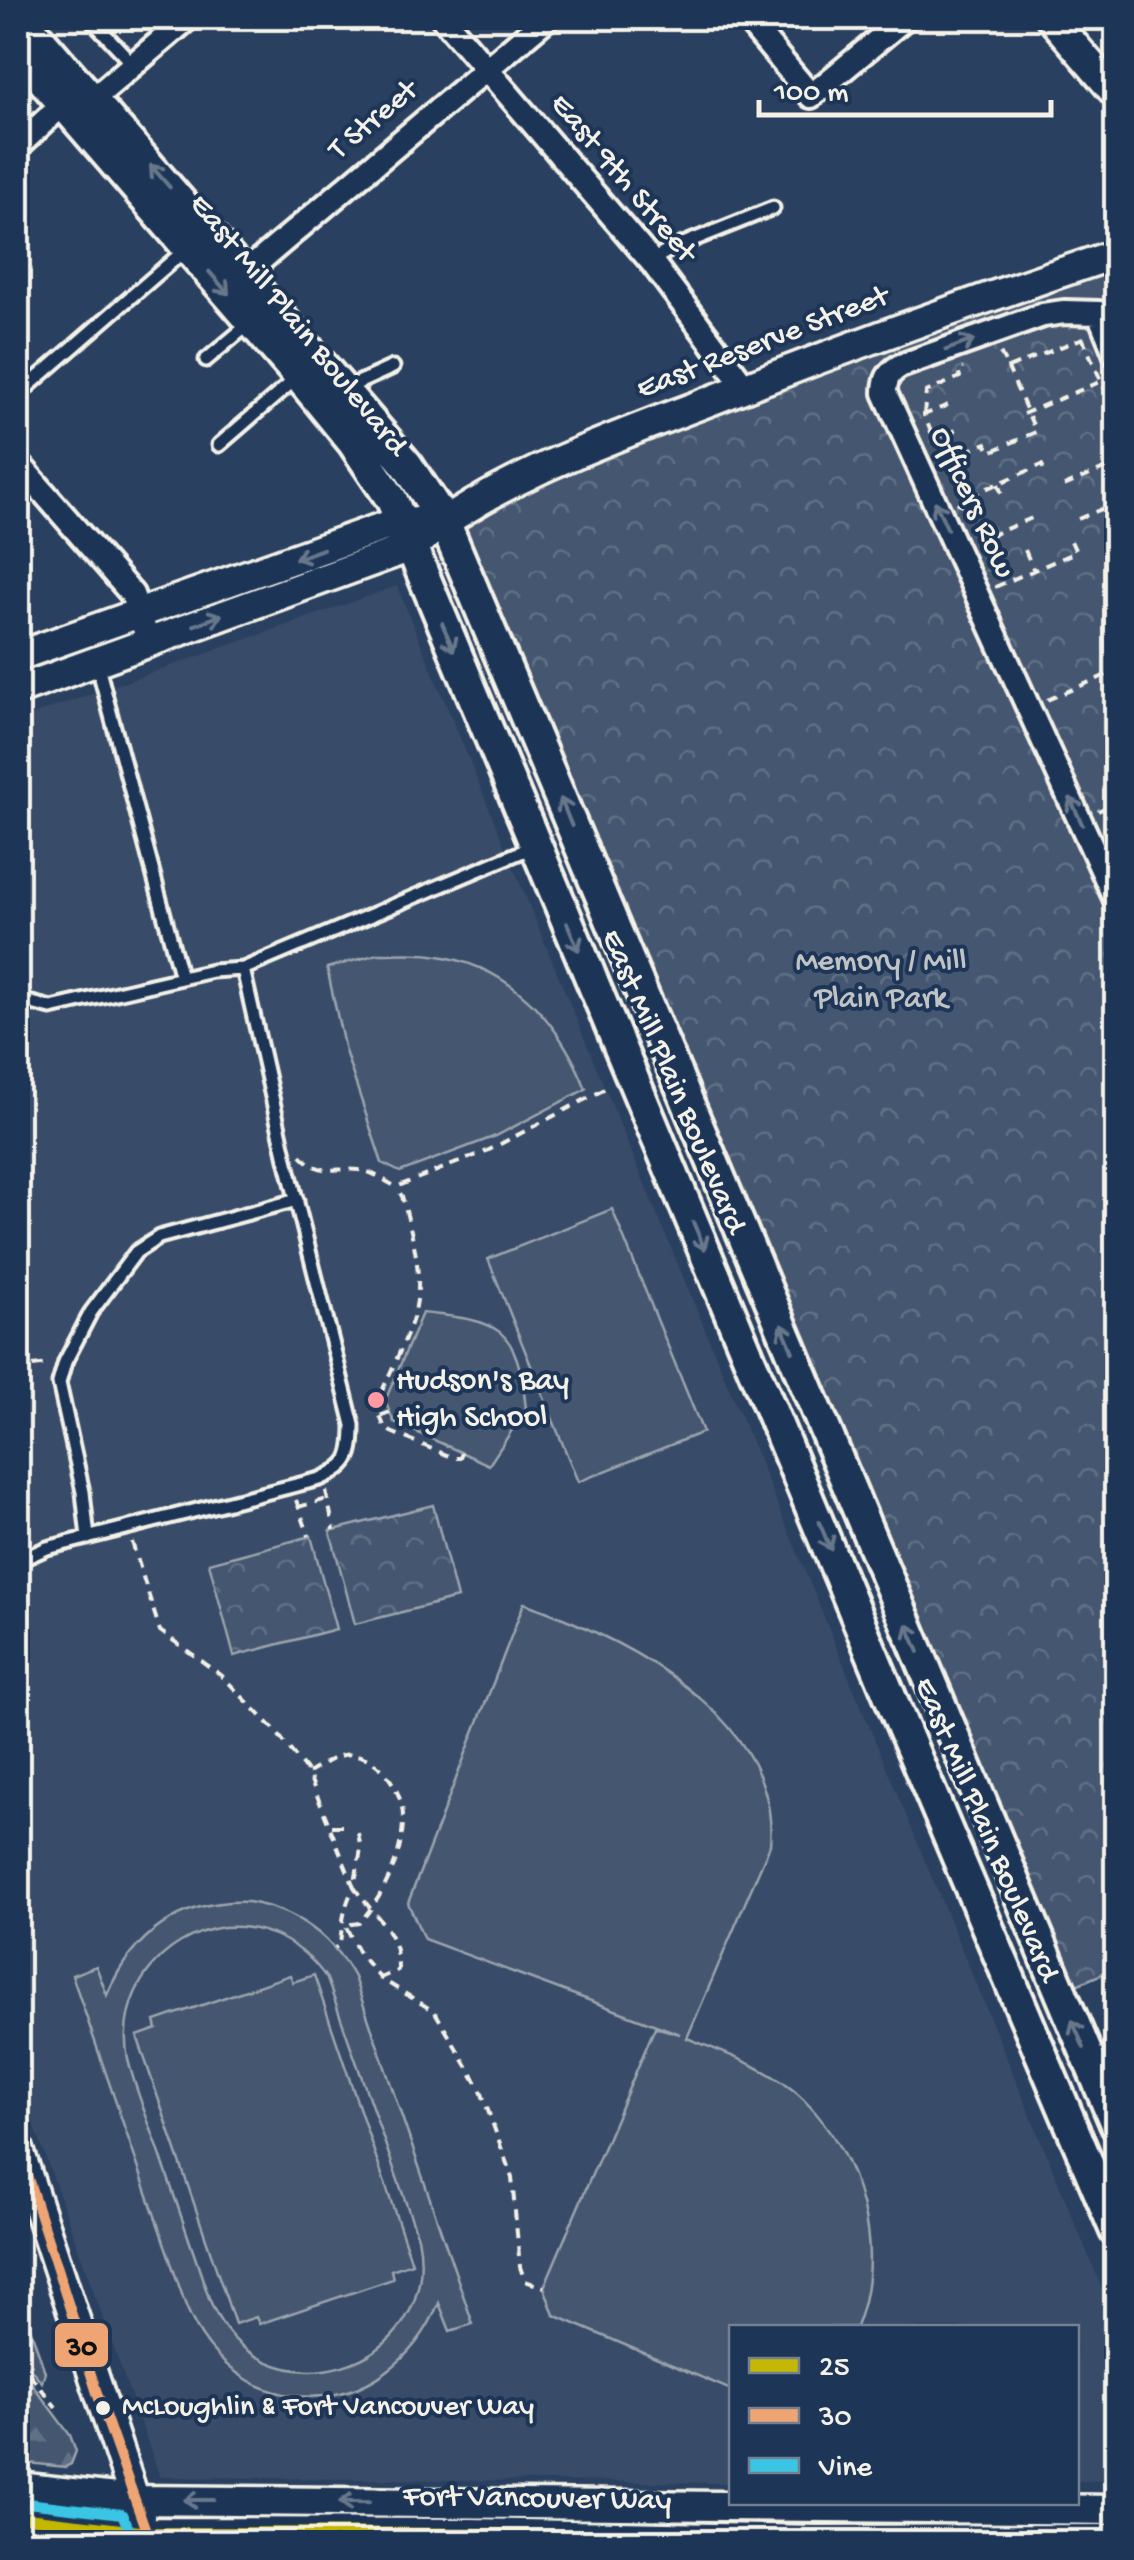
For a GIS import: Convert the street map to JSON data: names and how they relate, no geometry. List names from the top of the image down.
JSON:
{
  "streets": {
    "main road": ["East Mill Plain Boulevard"],
    "street": [
      "T Street",
      "East 9th Street",
      "East Reserve Street",
      "Officers Row",
      "Fort Vancouver Way"
    ]
  },
  "crossings": [
    ["T Street", "East 9th Street"],
    ["T Street", "East Mill Plain Boulevard"],
    ["East 9th Street", "East Reserve Street"],
    ["East Mill Plain Boulevard", "East Reserve Street"]
  ],
  "parks": ["Memory / Mill Plain Park"],
  "places": ["Hudson's Bay High School", "McLoughlin & Fort Vancouver Way"],
  "lines": ["transit line 30", "transit line Vine", "transit line 25"],
  "legend": ["25", "30", "Vine"],
  "scale_bar": "100 m"
}
